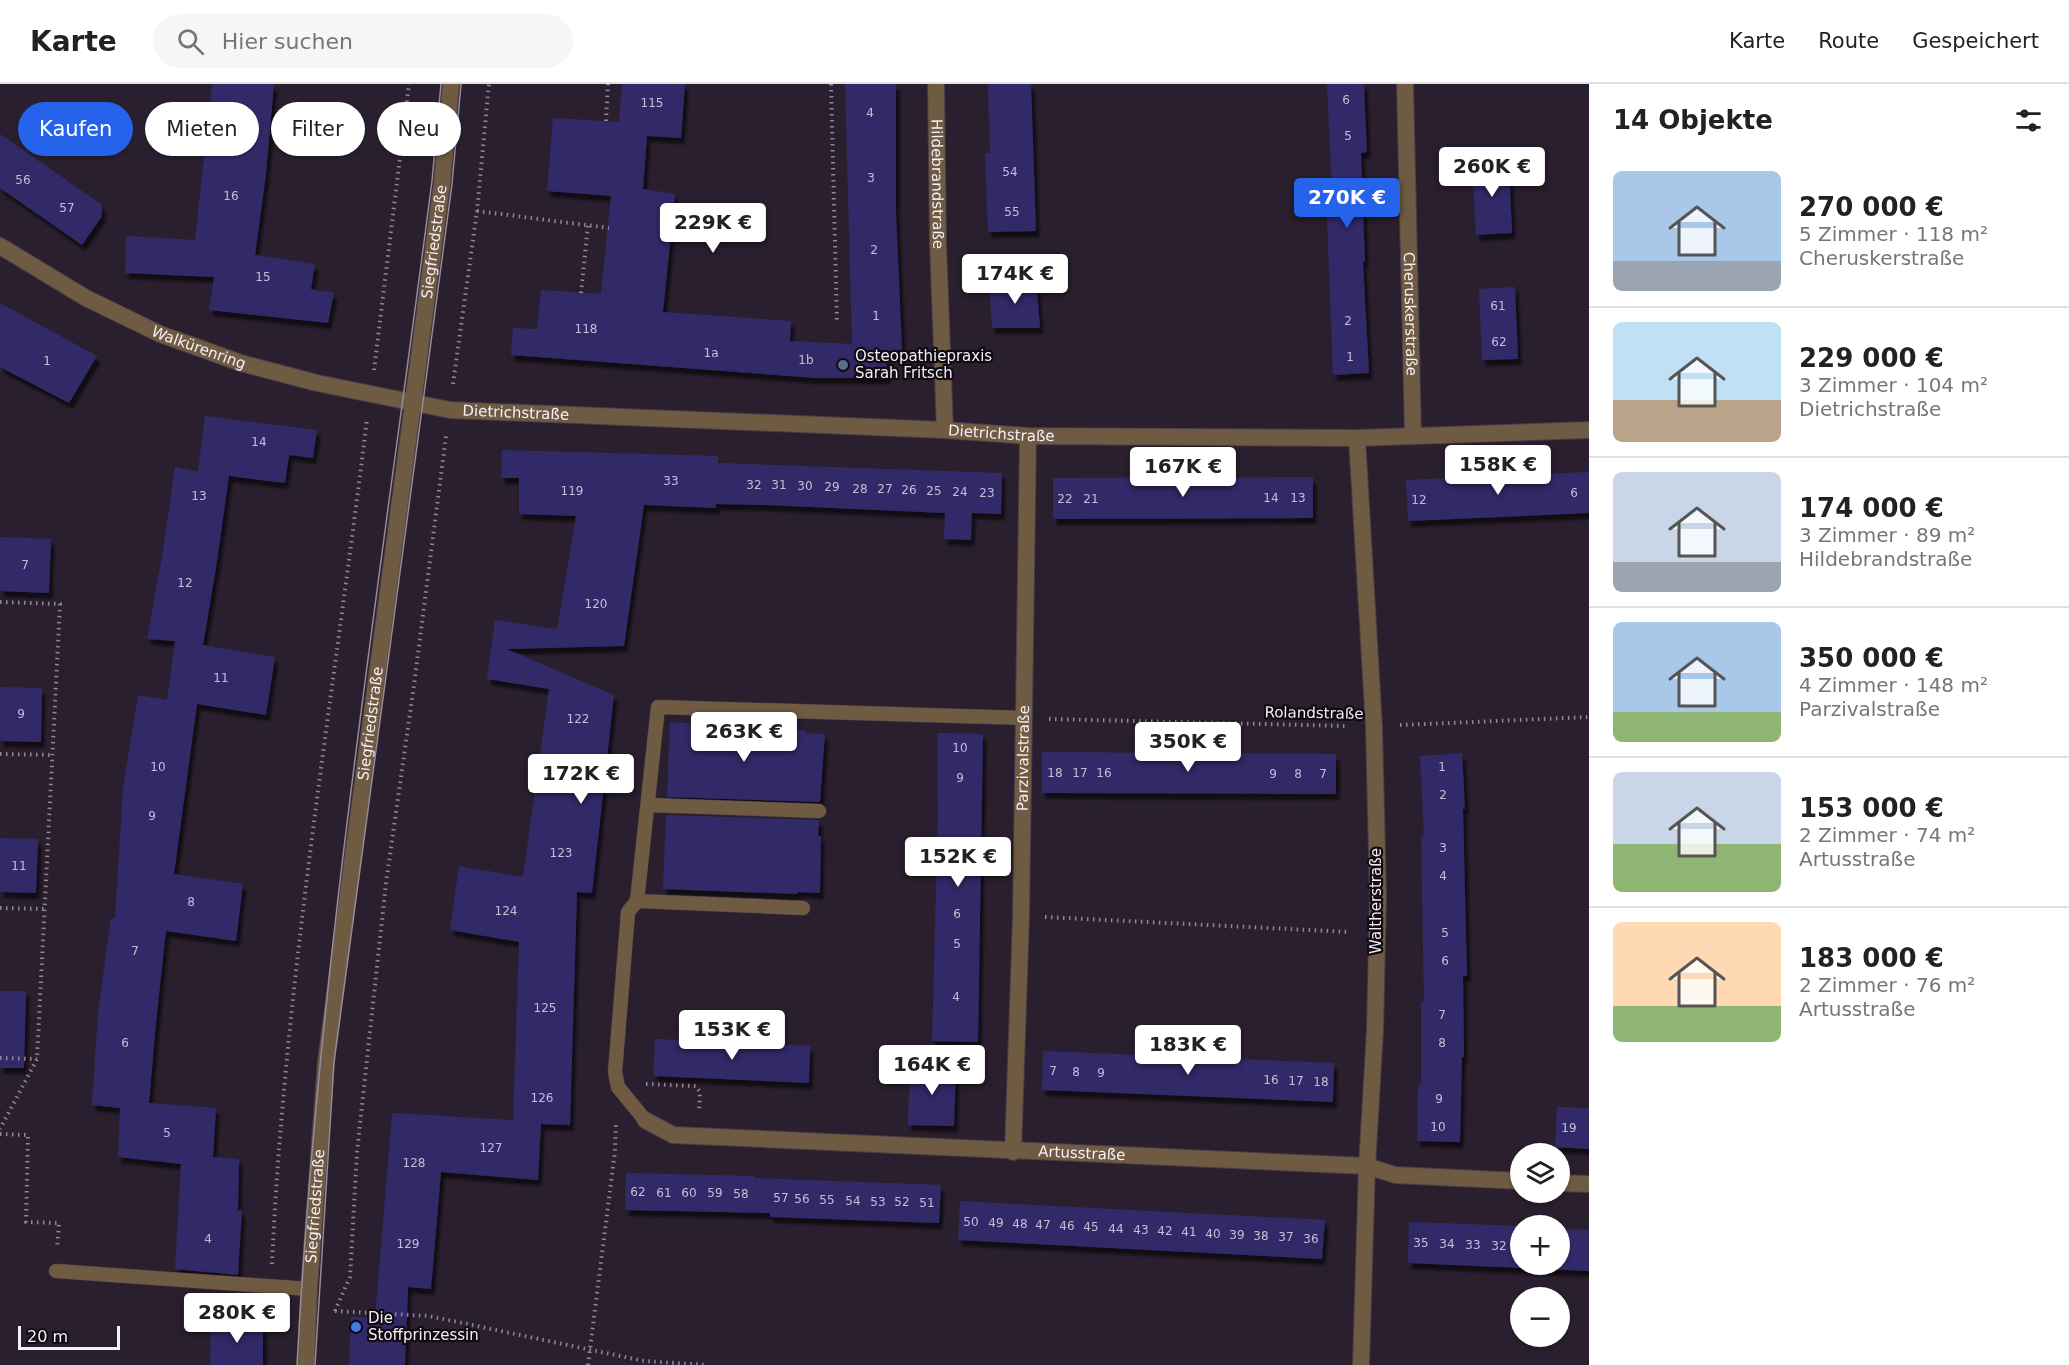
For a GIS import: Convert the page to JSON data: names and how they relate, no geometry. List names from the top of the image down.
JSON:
{
  "streets": {
    "street": [
      "Hildebrandstraße",
      "Siegfriedstraße",
      "Cheruskerstraße",
      "Walkürenring",
      "Dietrichstraße",
      "Parzivalstraße",
      "Waltherstraße",
      "Artusstraße"
    ],
    "path": ["Rolandstraße"]
  },
  "crossings": [
    ["Hildebrandstraße", "Dietrichstraße"],
    ["Siegfriedstraße", "Walkürenring"],
    ["Siegfriedstraße", "Dietrichstraße"],
    ["Cheruskerstraße", "Dietrichstraße"],
    ["Walkürenring", "Dietrichstraße"],
    ["Dietrichstraße", "Parzivalstraße"],
    ["Dietrichstraße", "Waltherstraße"],
    ["Rolandstraße", "Parzivalstraße"],
    ["Rolandstraße", "Waltherstraße"],
    ["Parzivalstraße", "Artusstraße"],
    ["Waltherstraße", "Artusstraße"]
  ],
  "places": ["Osteopathiepraxis Sarah Fritsch", "Die Stoffprinzessin"],
  "house_numbers": [
    "6",
    "115",
    "4",
    "5",
    "54",
    "3",
    "56",
    "16",
    "57",
    "55",
    "2",
    "15",
    "61",
    "1",
    "2",
    "118",
    "62",
    "1a",
    "1",
    "1b",
    "1",
    "14",
    "33",
    "32",
    "31",
    "30",
    "29",
    "28",
    "27",
    "26",
    "119",
    "25",
    "24",
    "23",
    "6",
    "13",
    "14",
    "13",
    "22",
    "21",
    "12",
    "7",
    "12",
    "120",
    "11",
    "9",
    "122",
    "10",
    "10",
    "1",
    "18",
    "17",
    "16",
    "9",
    "8",
    "7",
    "9",
    "2",
    "9",
    "3",
    "123",
    "11",
    "4",
    "8",
    "124",
    "6",
    "5",
    "5",
    "7",
    "6",
    "4",
    "125",
    "7",
    "6",
    "8",
    "7",
    "8",
    "9",
    "16",
    "17",
    "18",
    "126",
    "9",
    "10",
    "19",
    "5",
    "127",
    "128",
    "62",
    "61",
    "60",
    "59",
    "58",
    "57",
    "56",
    "55",
    "54",
    "53",
    "52",
    "51",
    "50",
    "49",
    "48",
    "47",
    "46",
    "45",
    "44",
    "43",
    "42",
    "41",
    "40",
    "39",
    "38",
    "37",
    "4",
    "36",
    "35",
    "129",
    "34",
    "33",
    "32"
  ],
  "scale_bar": "20 m",
  "page": {
    "header": "Karte",
    "search": "Hier suchen",
    "nav": ["Karte", "Route", "Gespeichert"],
    "heading": "14 Objekte",
    "chip": [
      "Kaufen",
      "Mieten",
      "Filter",
      "Neu"
    ],
    "price": [
      "260K €",
      "270K €",
      "229K €",
      "174K €",
      "158K €",
      "167K €",
      "263K €",
      "350K €",
      "172K €",
      "152K €",
      "153K €",
      "183K €",
      "164K €",
      "280K €"
    ],
    "list": [
      {
        "name": "270 000 €",
        "note": "5 Zimmer · 118 m² · Cheruskerstraße"
      },
      {
        "name": "229 000 €",
        "note": "3 Zimmer · 104 m² · Dietrichstraße"
      },
      {
        "name": "174 000 €",
        "note": "3 Zimmer · 89 m² · Hildebrandstraße"
      },
      {
        "name": "350 000 €",
        "note": "4 Zimmer · 148 m² · Parzivalstraße"
      },
      {
        "name": "153 000 €",
        "note": "2 Zimmer · 74 m² · Artusstraße"
      },
      {
        "name": "183 000 €",
        "note": "2 Zimmer · 76 m² · Artusstraße"
      }
    ],
    "map_buttons": ["+", "−"],
    "scale": "20 m"
  }
}
